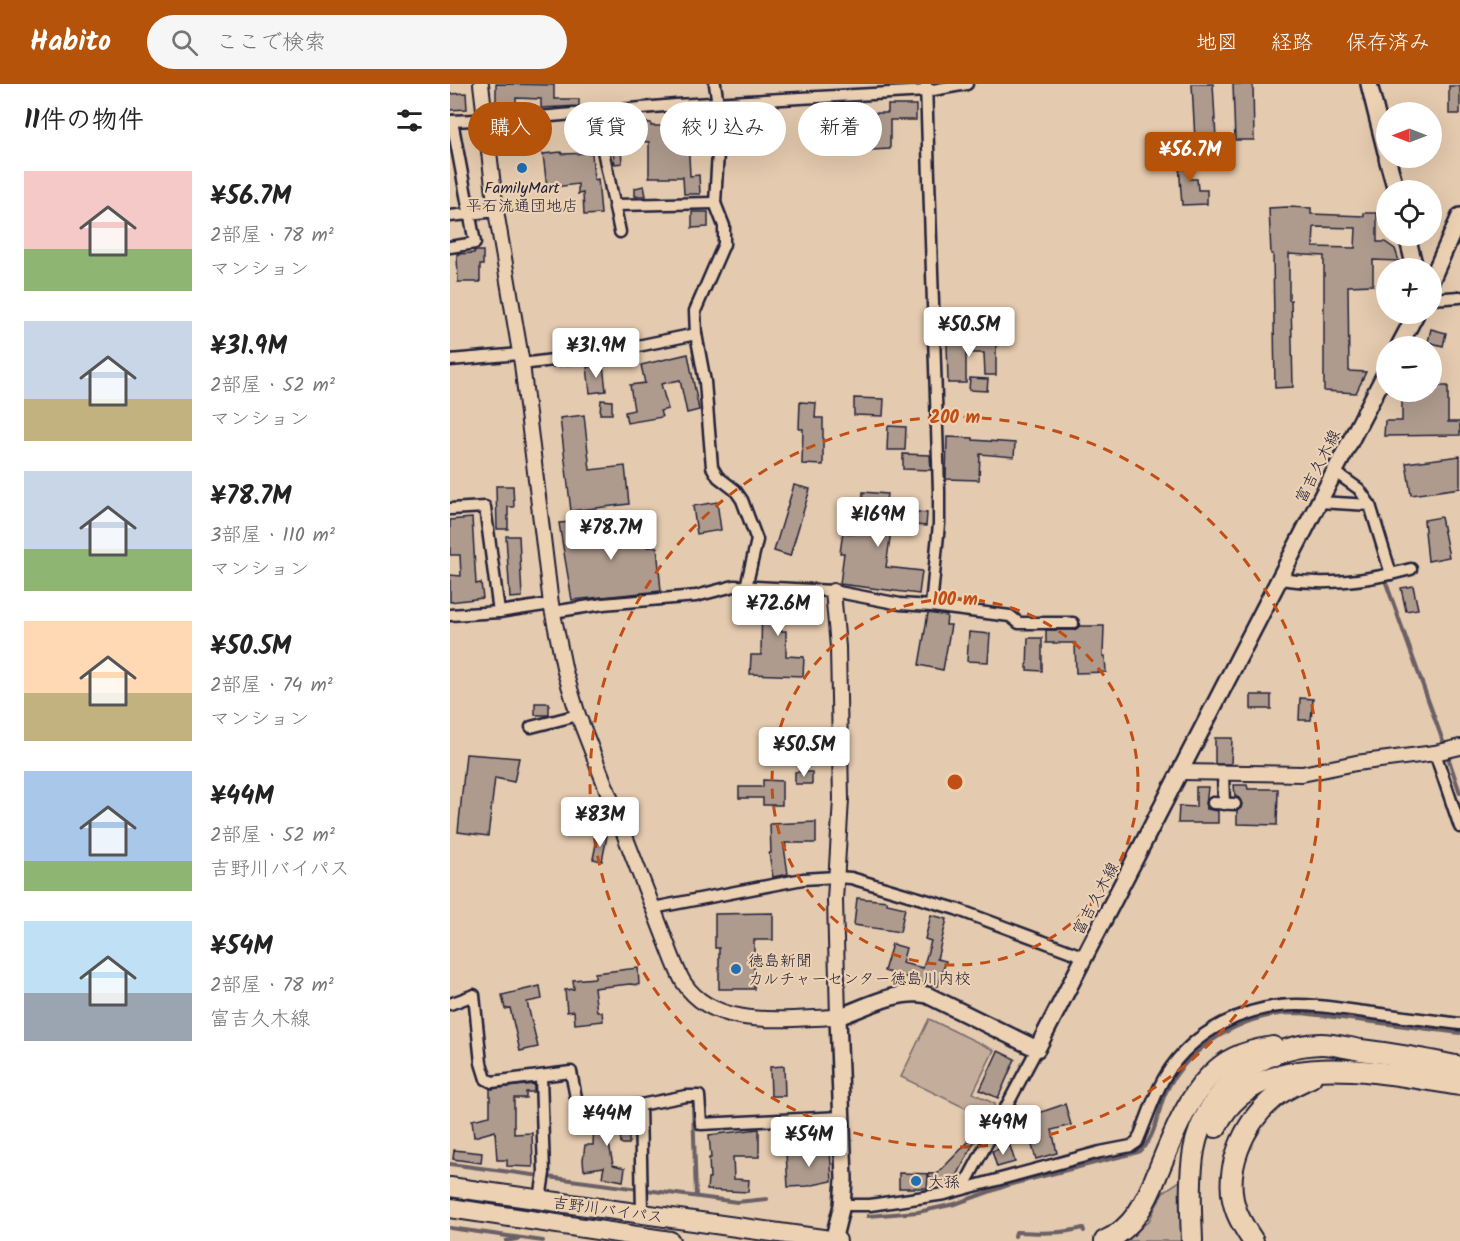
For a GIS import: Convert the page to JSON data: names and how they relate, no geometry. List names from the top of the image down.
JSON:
{
  "streets": {
    "highway": ["吉野川バイパス"],
    "main road": ["富吉久木線"]
  },
  "places": ["FamilyMart 平石流通団地店", "徳島新聞 カルチャーセンター徳島川内校", "大孫"],
  "north": "left",
  "page": {
    "header": "Habito",
    "search": "ここで検索",
    "nav": ["地図", "経路", "保存済み"],
    "heading": "11件の物件",
    "map_buttons": ["+", "−"],
    "chip": [
      "購入",
      "賃貸",
      "絞り込み",
      "新着"
    ],
    "price": [
      "¥56.7M",
      "¥50.5M",
      "¥31.9M",
      "¥169M",
      "¥78.7M",
      "¥72.6M",
      "¥50.5M",
      "¥83M",
      "¥44M",
      "¥49M",
      "¥54M"
    ],
    "list": [
      {
        "name": "¥56.7M",
        "note": "2部屋 · 78 m² · マンション"
      },
      {
        "name": "¥31.9M",
        "note": "2部屋 · 52 m² · マンション"
      },
      {
        "name": "¥78.7M",
        "note": "3部屋 · 110 m² · マンション"
      },
      {
        "name": "¥50.5M",
        "note": "2部屋 · 74 m² · マンション"
      },
      {
        "name": "¥44M",
        "note": "2部屋 · 52 m² · 吉野川バイパス"
      },
      {
        "name": "¥54M",
        "note": "2部屋 · 78 m² · 富吉久木線"
      }
    ]
  },
  "rings": ["200 m", "100 m"]
}
